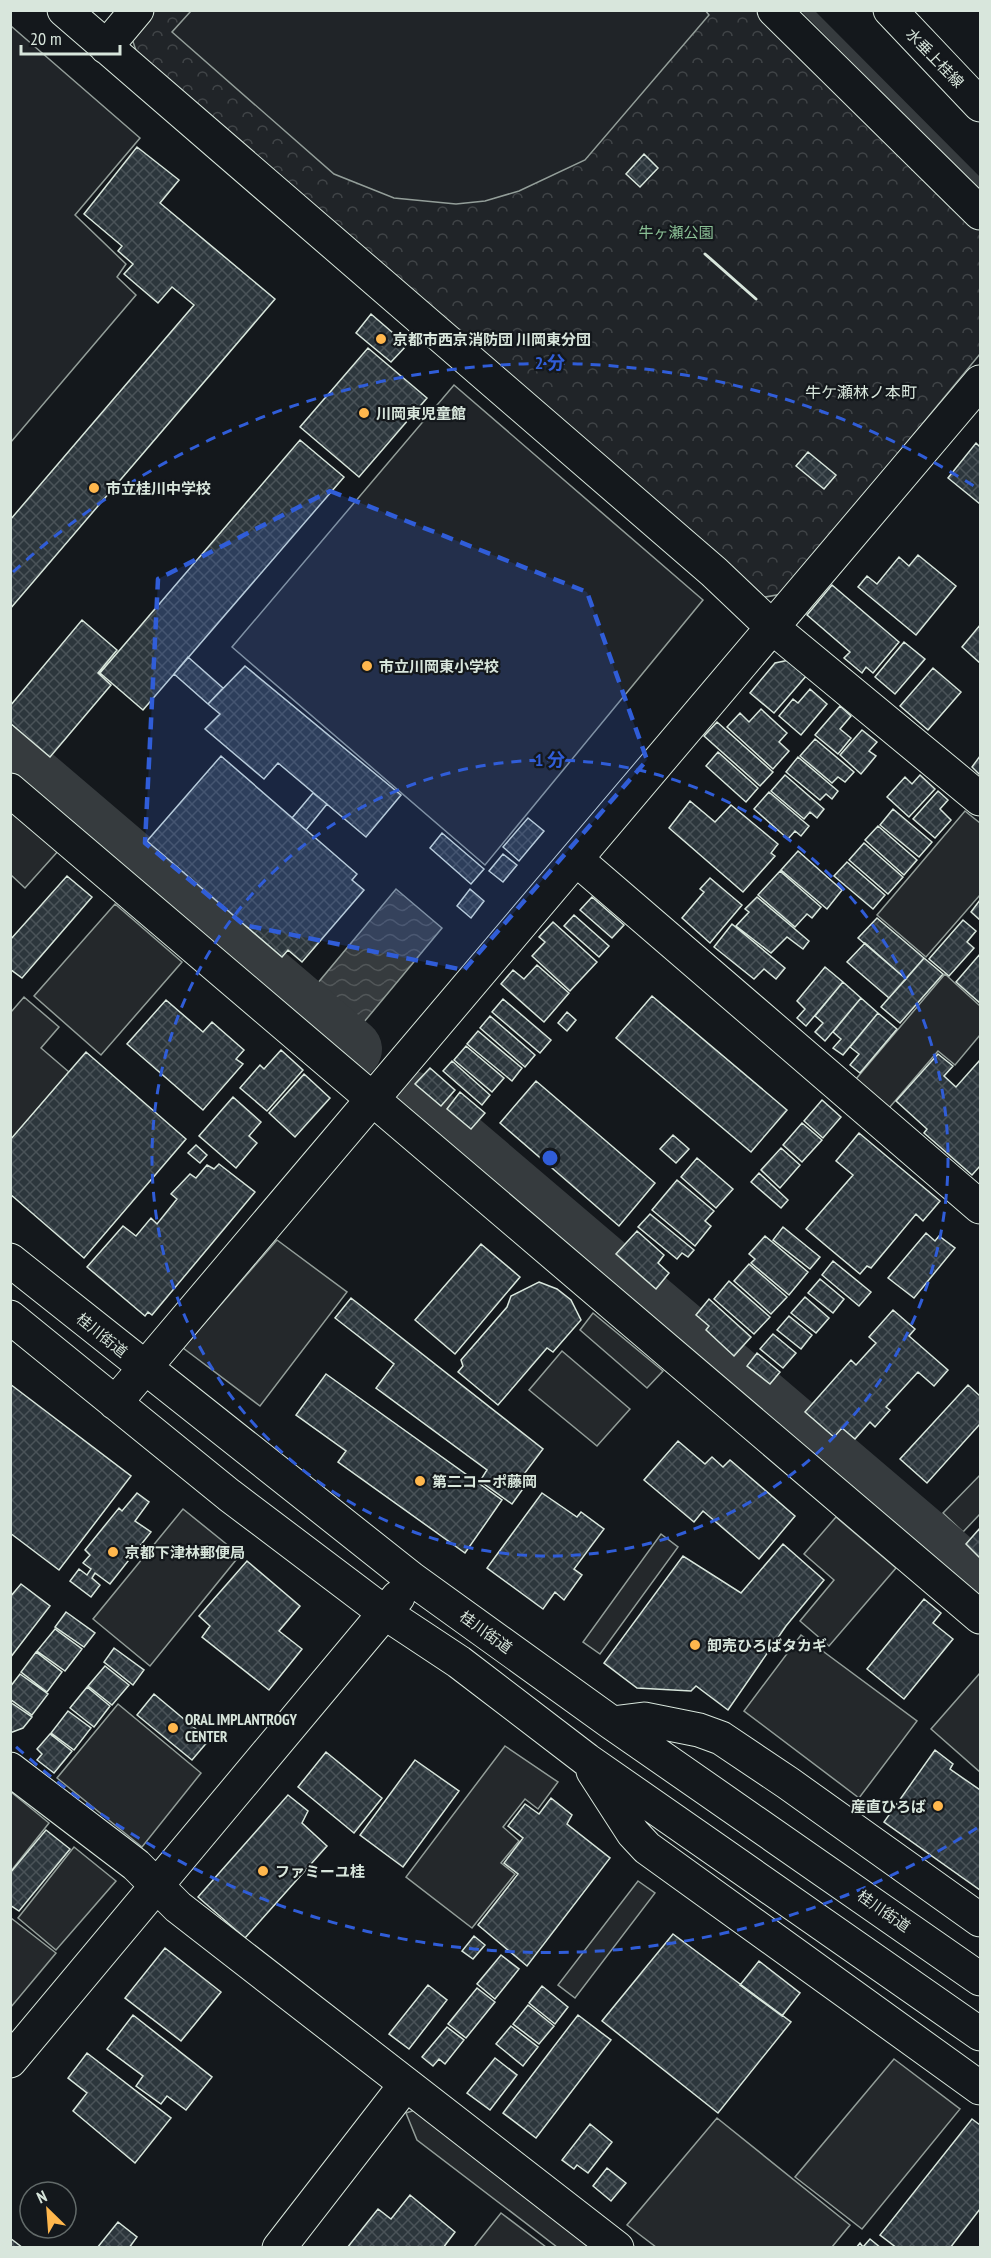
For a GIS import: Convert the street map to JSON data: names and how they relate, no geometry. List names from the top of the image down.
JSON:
{
  "streets": {
    "street": ["水垂上桂線", "桂川街道"]
  },
  "districts": ["牛ケ瀬林ノ本町"],
  "parks": ["牛ヶ瀬公園"],
  "places": [
    "京都市西京消防団 川岡東分団",
    "川岡東児童館",
    "市立桂川中学校",
    "市立川岡東小学校",
    "第二コーポ藤岡",
    "京都下津林郵便局",
    "卸売ひろばタカギ",
    "ORAL IMPLANTROGY CENTER",
    "産直ひろば",
    "ファミーユ桂"
  ],
  "scale_bar": "20 m",
  "north": "top left",
  "rings": ["2 分", "1 分"]
}
